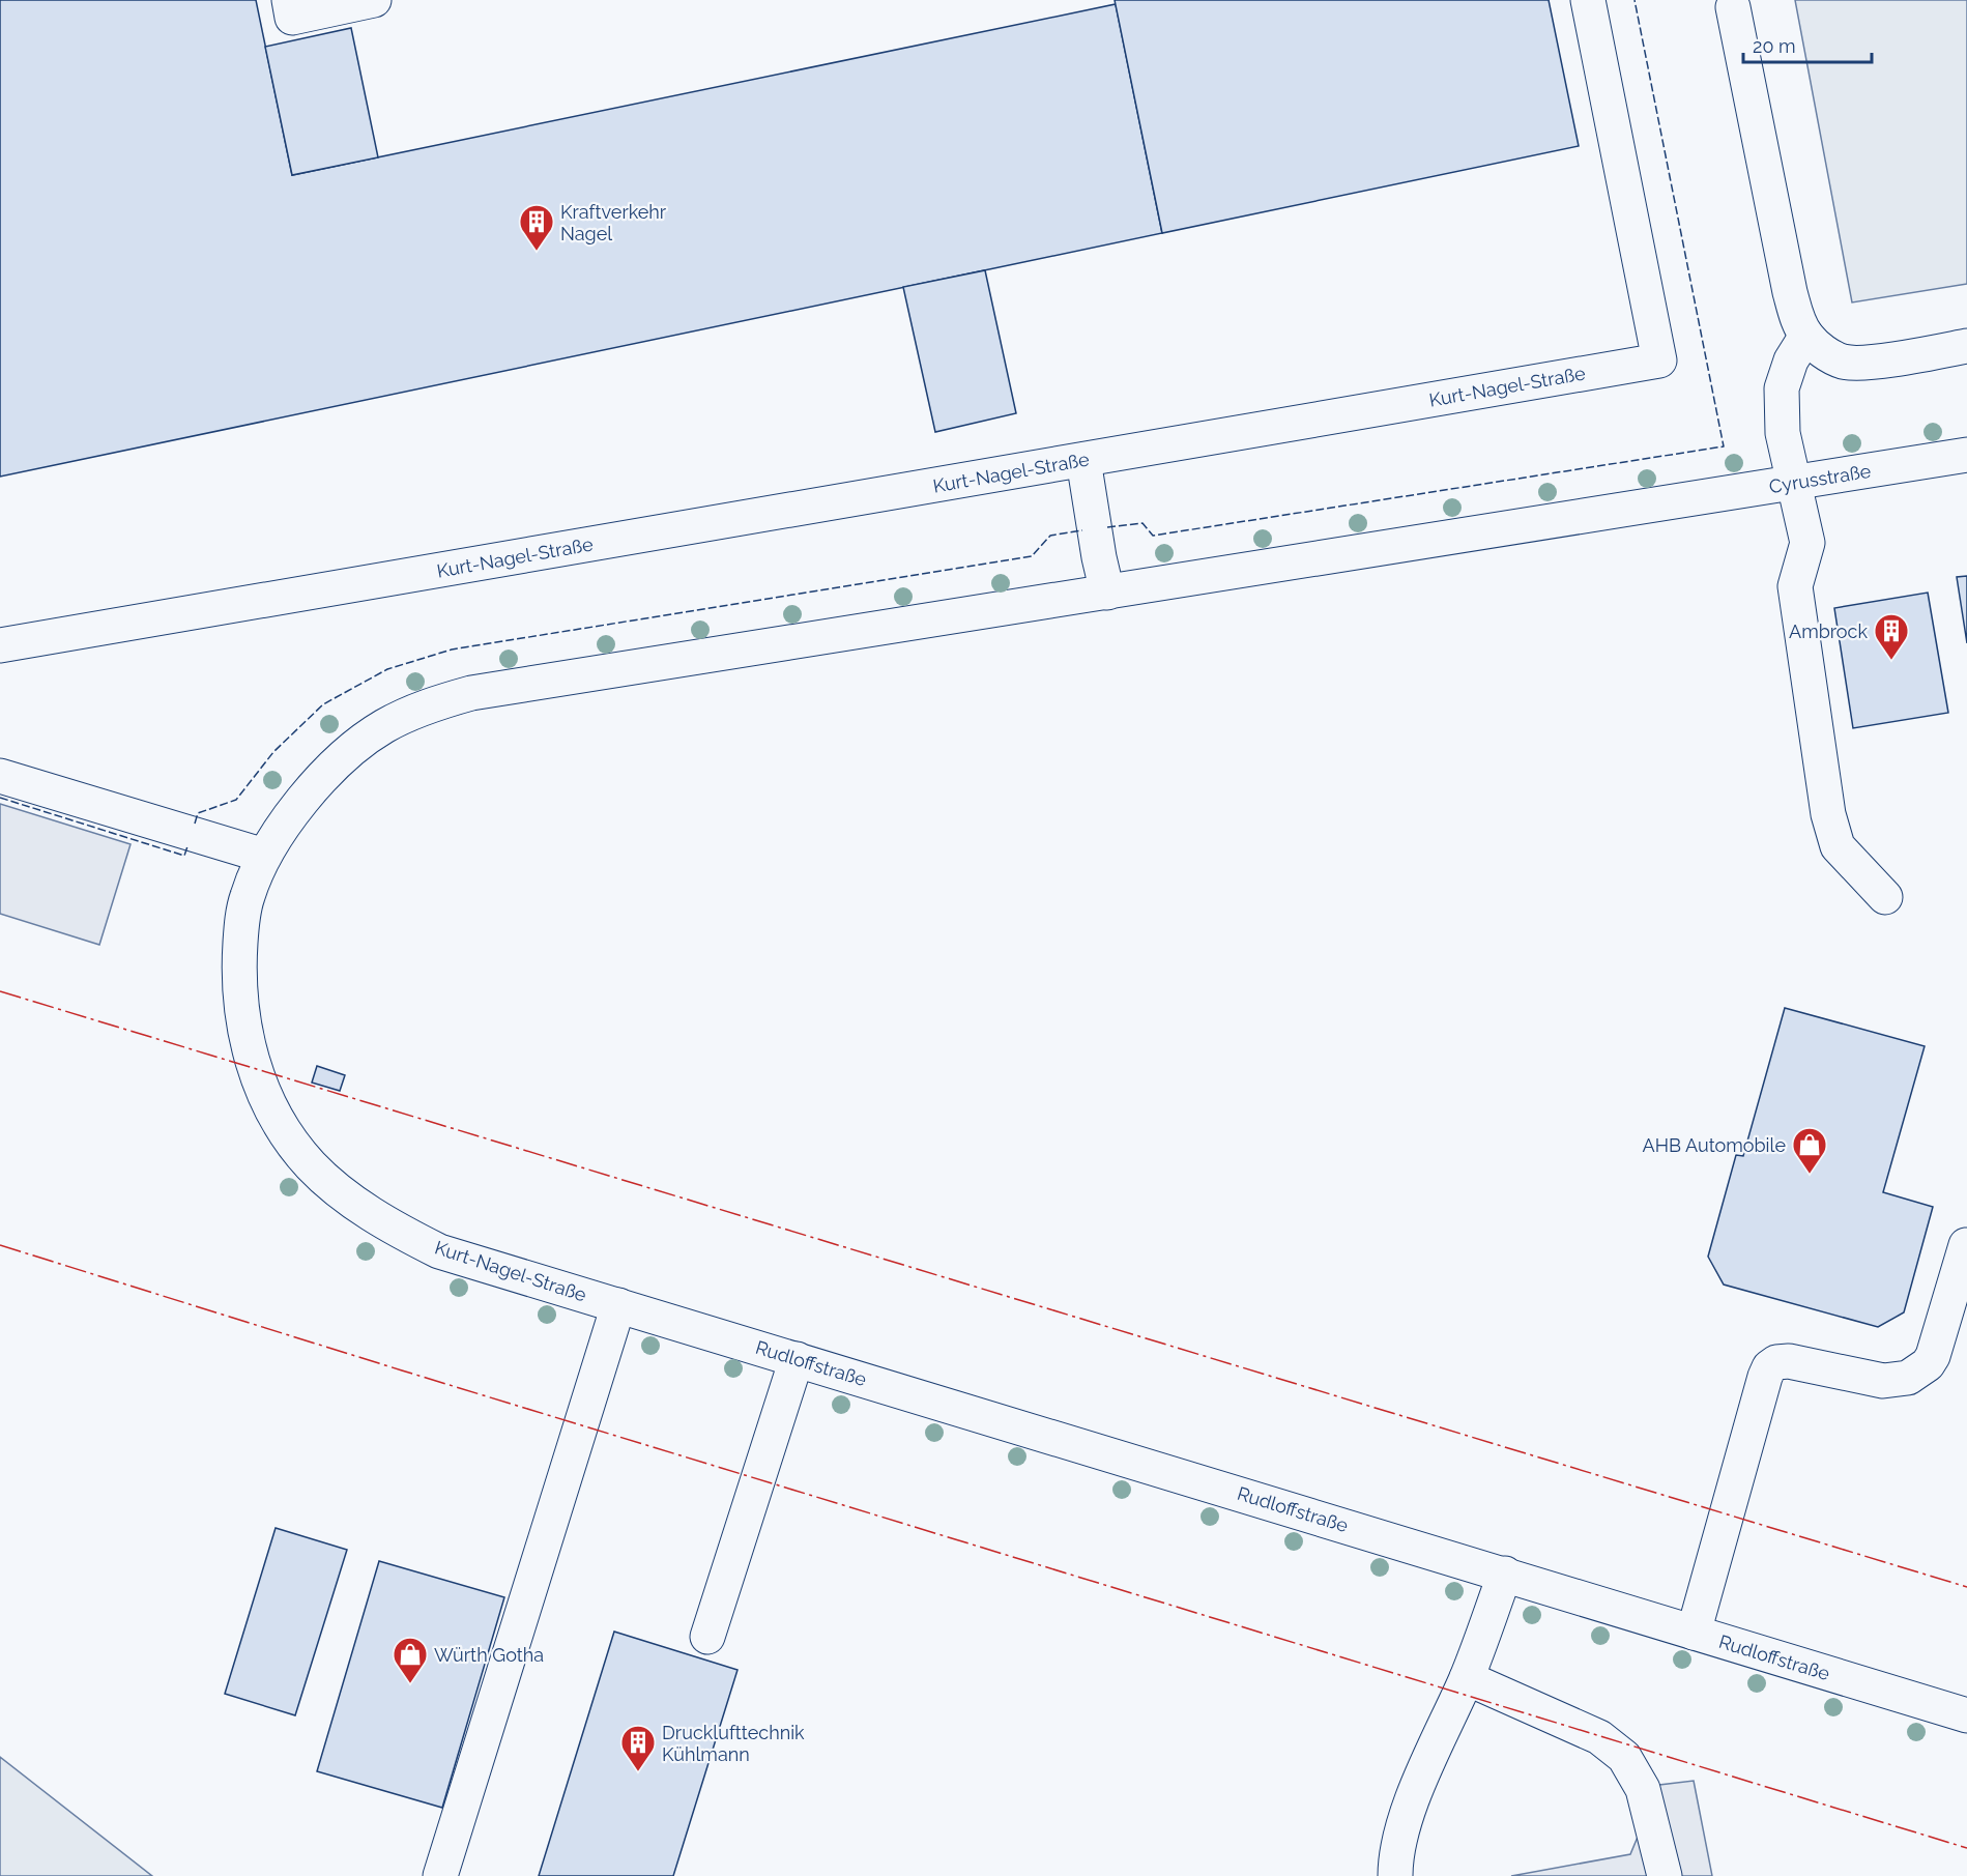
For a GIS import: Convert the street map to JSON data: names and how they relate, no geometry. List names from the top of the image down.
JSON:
{
  "streets": {
    "street": ["Kurt-Nagel-Straße", "Cyrusstraße", "Rudloffstraße"]
  },
  "crossings": [
    ["Kurt-Nagel-Straße", "Cyrusstraße"],
    ["Kurt-Nagel-Straße", "Rudloffstraße"]
  ],
  "places": {
    "building": ["Kraftverkehr Nagel", "Ambrock", "Drucklufttechnik Kühlmann"],
    "shop": ["AHB Automobile", "Würth Gotha"]
  },
  "scale_bar": "20 m"
}
